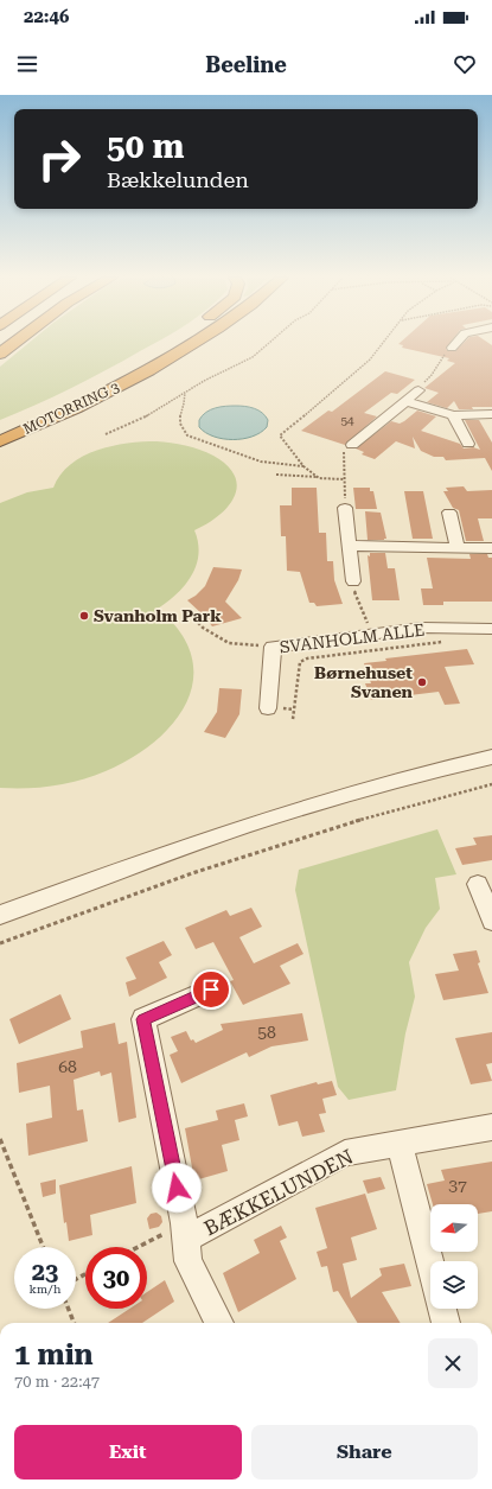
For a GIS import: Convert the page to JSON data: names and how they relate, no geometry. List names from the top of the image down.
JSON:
{
  "streets": {
    "highway": ["MOTORRING 3"],
    "street": ["SVANHOLM ALLE", "BÆKKELUNDEN"]
  },
  "places": ["Svanholm Park", "Børnehuset Svanen"],
  "house_numbers": [
    "54",
    "58",
    "68",
    "37"
  ],
  "north": "left",
  "page": {
    "status": "22:46",
    "header": "Beeline",
    "turn": ["50 m", "Bækkelunden"],
    "speed": "23 km/h",
    "limit": "30",
    "heading": ["1 min", "70 m · 22:47"],
    "buttons": ["Exit", "Share"]
  }
}
